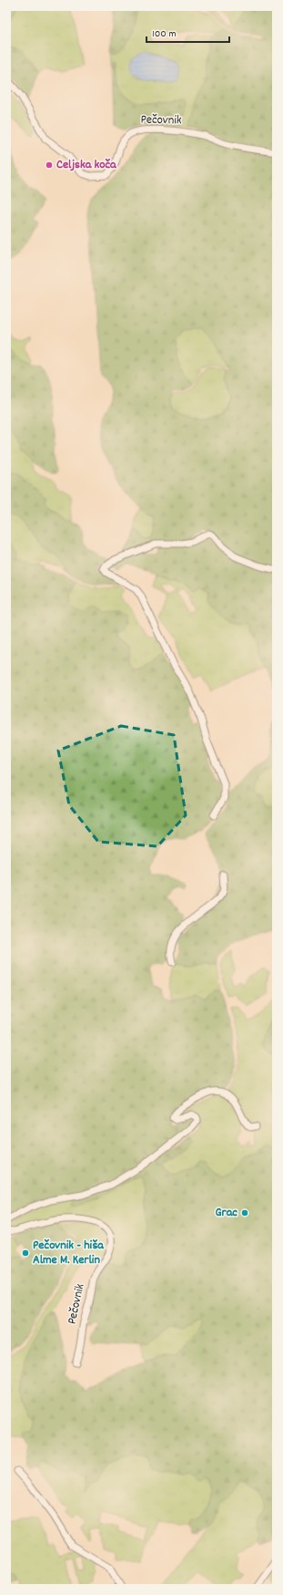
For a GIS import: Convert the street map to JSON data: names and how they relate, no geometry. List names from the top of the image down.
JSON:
{
  "streets": {
    "street": ["Pečovnik"]
  },
  "places": ["Celjska koča", "Grac", "Pečovnik - hiša Alme M. Kerlin"],
  "scale_bar": "100 m"
}
